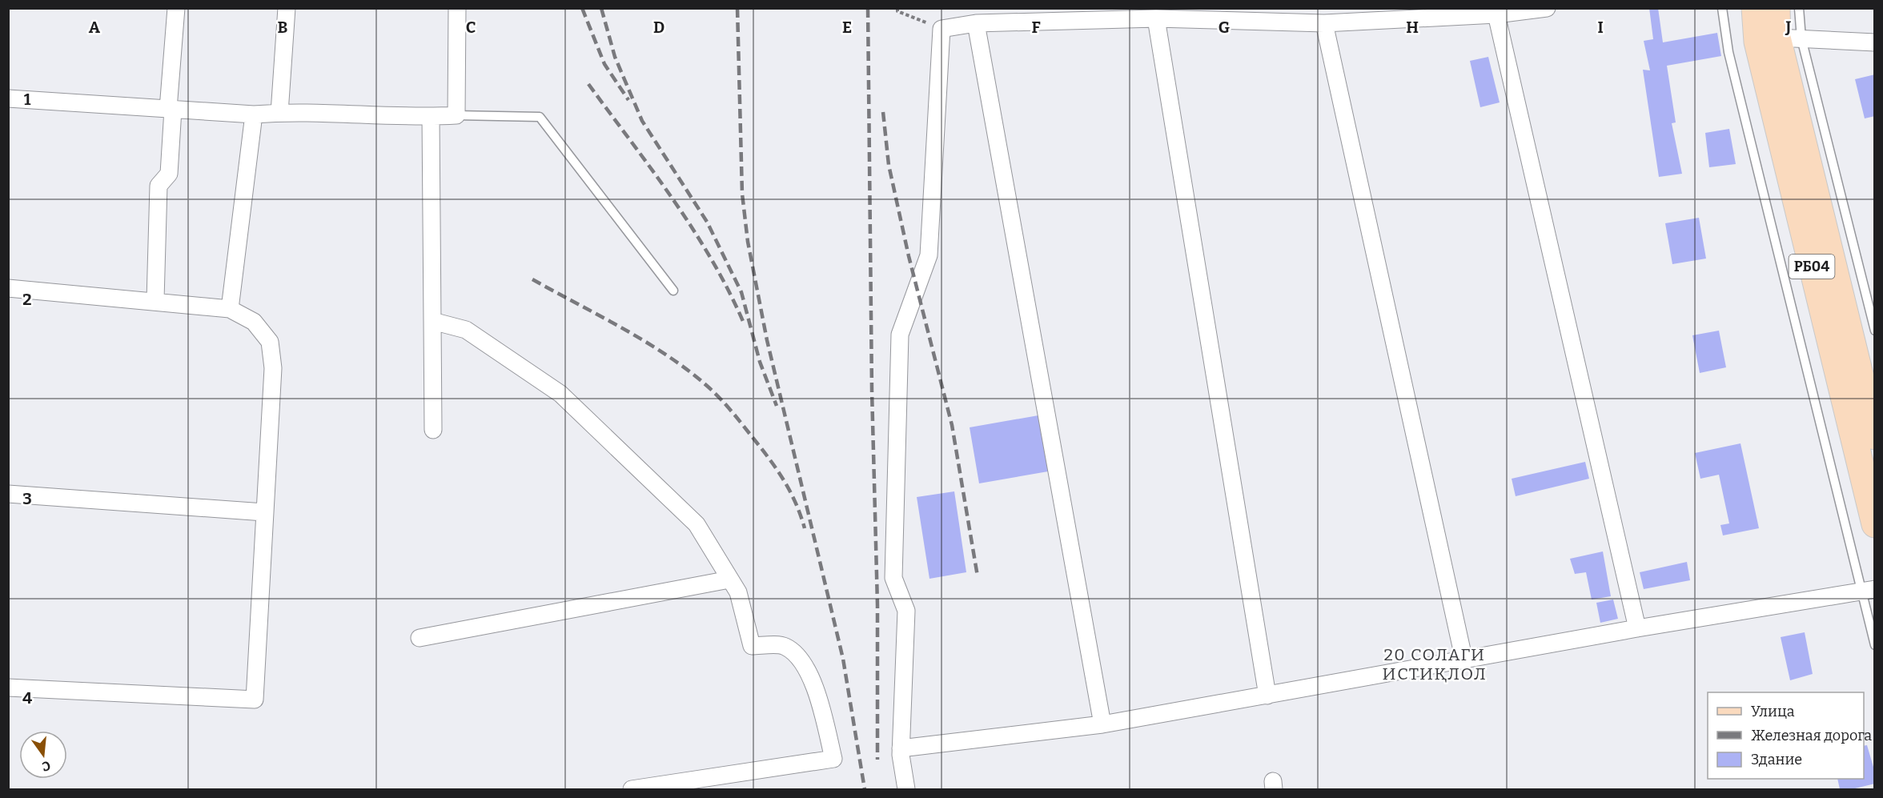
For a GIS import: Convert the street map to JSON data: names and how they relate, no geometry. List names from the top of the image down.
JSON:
{
  "streets": {
    "main road": ["РБ04"]
  },
  "districts": ["20 СОЛАГИ ИСТИҚЛОЛ"],
  "legend": ["Улица", "Железная дорога", "Здание"],
  "north": "bottom",
  "grid": {
    "columns": [
      "A",
      "B",
      "C",
      "D",
      "E",
      "F",
      "G",
      "H",
      "I",
      "J"
    ],
    "rows": [
      "1",
      "2",
      "3",
      "4"
    ]
  }
}
